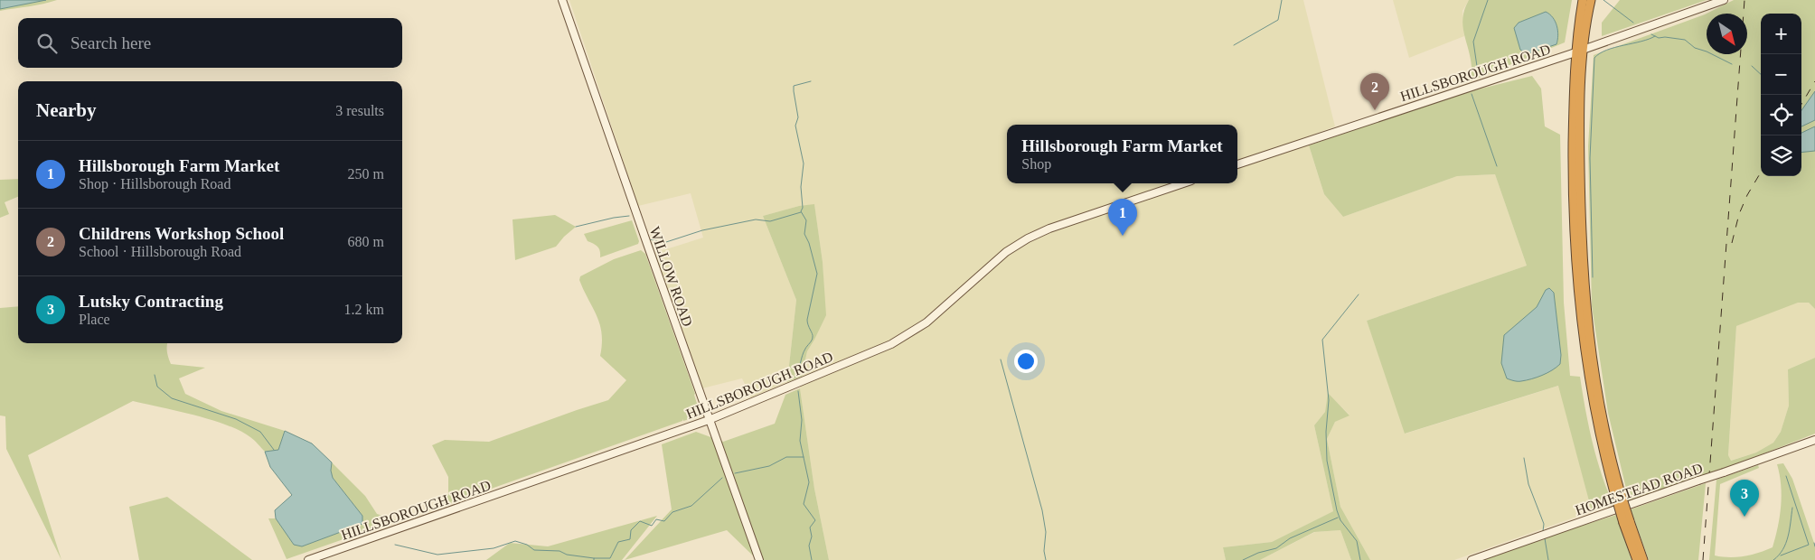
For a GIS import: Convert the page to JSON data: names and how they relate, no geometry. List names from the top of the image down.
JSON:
{
  "streets": {
    "street": ["HILLSBOROUGH ROAD", "WILLOW ROAD", "HOMESTEAD ROAD"]
  },
  "crossings": [
    ["HILLSBOROUGH ROAD", "WILLOW ROAD"]
  ],
  "north": "bottom right",
  "page": {
    "map_buttons": ["+", "−"],
    "search": "Search here",
    "pins": ["2", "1", "3"],
    "heading": ["Nearby", "3 results"],
    "popup": ["Hillsborough Farm Market", "Shop"],
    "list": [
      {
        "mark": "1",
        "name": "Hillsborough Farm Market",
        "note": "Shop · Hillsborough Road",
        "value": "250 m"
      },
      {
        "mark": "2",
        "name": "Childrens Workshop School",
        "note": "School · Hillsborough Road",
        "value": "680 m"
      },
      {
        "mark": "3",
        "name": "Lutsky Contracting",
        "note": "Place",
        "value": "1.2 km"
      }
    ]
  }
}
